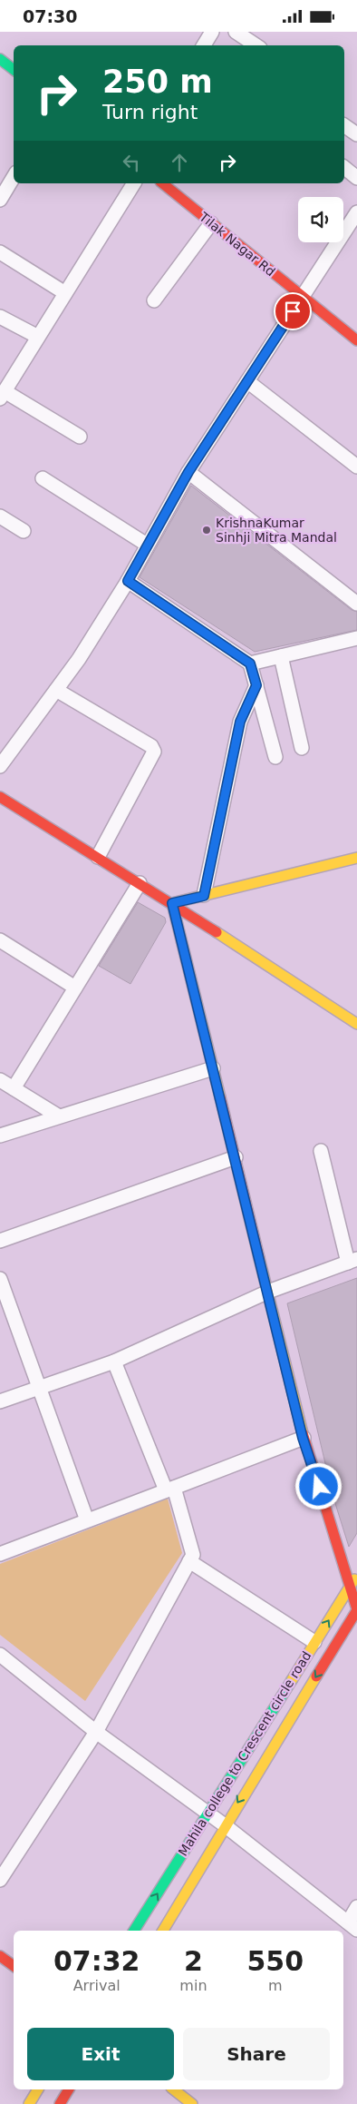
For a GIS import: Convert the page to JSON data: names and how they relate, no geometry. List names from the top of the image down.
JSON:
{
  "streets": {
    "main road": ["Tilak Nagar Rd", "Mahila college to Crescent circle road"]
  },
  "places": ["KrishnaKumar Sinhji Mitra Mandal"],
  "page": {
    "status": "07:30",
    "turn": ["250 m", "Turn right"],
    "eta": [
      "07:32",
      "Arrival",
      "2",
      "min",
      "550",
      "m"
    ],
    "buttons": ["Exit", "Share"]
  }
}
